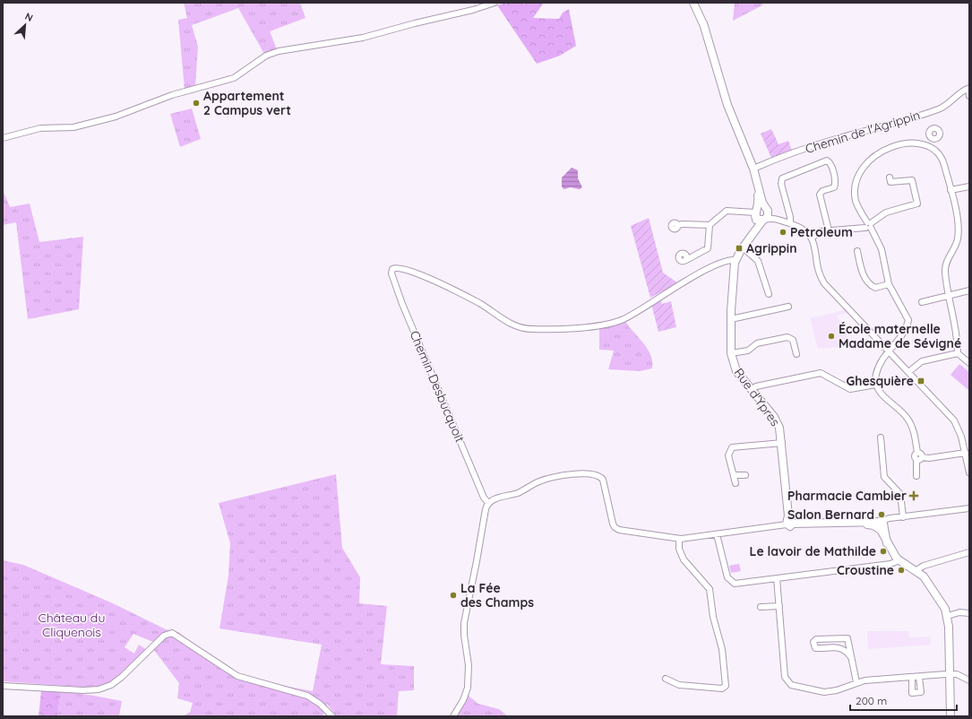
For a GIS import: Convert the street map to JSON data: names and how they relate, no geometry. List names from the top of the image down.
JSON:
{
  "streets": {
    "main road": ["Rue d'Ypres"],
    "street": ["Chemin de l'Agrippin", "Chemin Desbucquoit"]
  },
  "crossings": [
    ["Chemin de l'Agrippin", "Rue d'Ypres"],
    ["Chemin Desbucquoit", "Rue d'Ypres"]
  ],
  "parks": ["Château du Cliquenois"],
  "places": {
    "other": [
      "Appartement 2 Campus vert",
      "Petroleum",
      "École maternelle Madame de Sévigné",
      "Salon Bernard",
      "Le lavoir de Mathilde",
      "Croustine",
      "La Fée des Champs"
    ],
    "transit": ["Agrippin", "Ghesquière"],
    "health": ["Pharmacie Cambier"]
  },
  "scale_bar": "200 m",
  "north": "top right"
}
